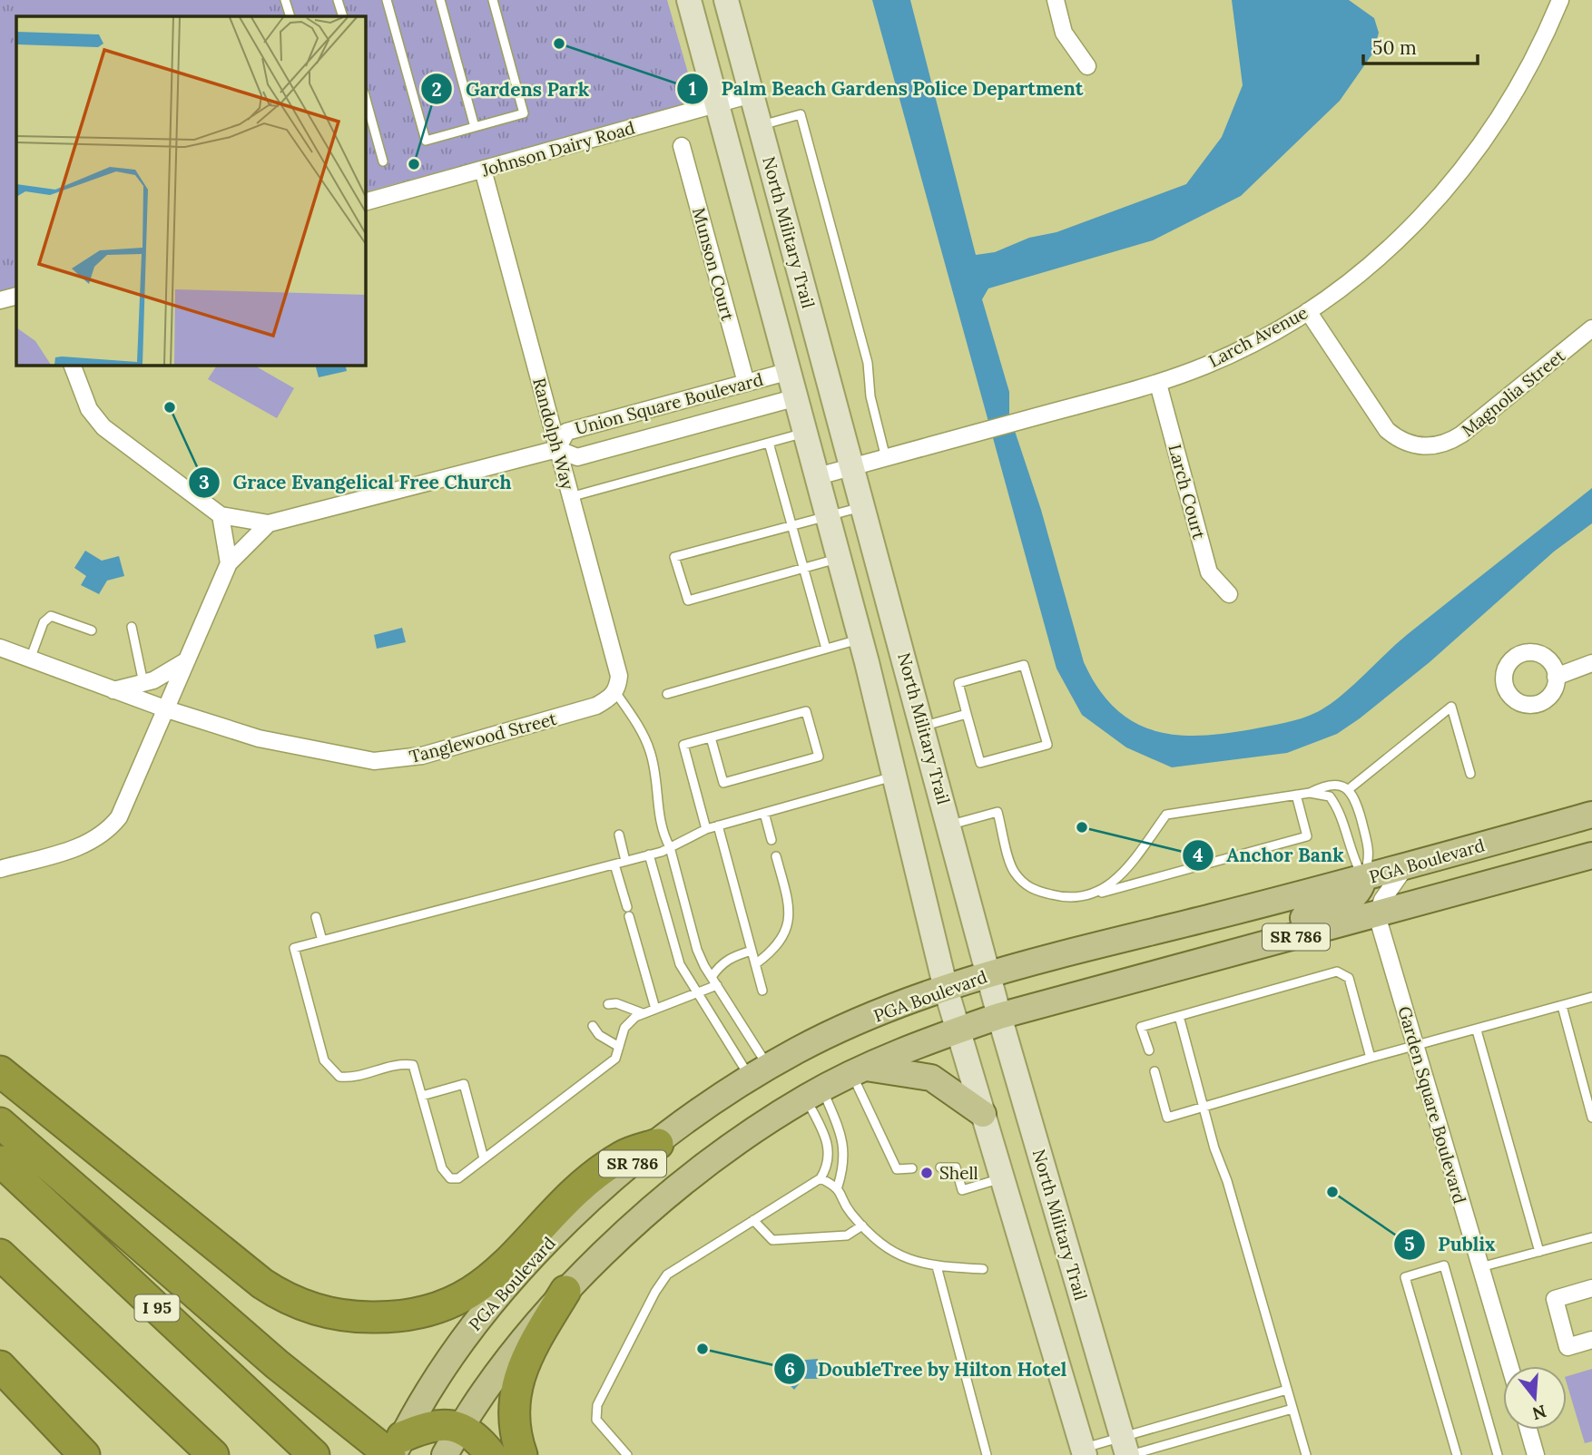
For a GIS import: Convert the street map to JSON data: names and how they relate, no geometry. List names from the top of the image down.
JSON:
{
  "streets": {
    "highway": ["I 95"],
    "main road": ["North Military Trail", "PGA Boulevard", "SR 786"],
    "street": [
      "Johnson Dairy Road",
      "Munson Court",
      "Larch Avenue",
      "Magnolia Street",
      "Union Square Boulevard",
      "Randolph Way",
      "Larch Court",
      "Tanglewood Street",
      "Garden Square Boulevard"
    ]
  },
  "crossings": [
    ["Johnson Dairy Road", "North Military Trail"],
    ["Johnson Dairy Road", "Randolph Way"],
    ["North Military Trail", "Larch Avenue"],
    ["North Military Trail", "Union Square Boulevard"],
    ["North Military Trail", "PGA Boulevard"],
    ["North Military Trail", "SR 786"],
    ["Munson Court", "Union Square Boulevard"],
    ["Larch Avenue", "Magnolia Street"],
    ["Larch Avenue", "Larch Court"],
    ["Union Square Boulevard", "Randolph Way"],
    ["Randolph Way", "Tanglewood Street"],
    ["SR 786", "Garden Square Boulevard"]
  ],
  "places": [
    "Palm Beach Gardens Police Department",
    "Gardens Park",
    "Grace Evangelical Free Church",
    "Anchor Bank",
    "Shell",
    "Publix",
    "DoubleTree by Hilton Hotel"
  ],
  "scale_bar": "50 m",
  "north": "bottom"
}
